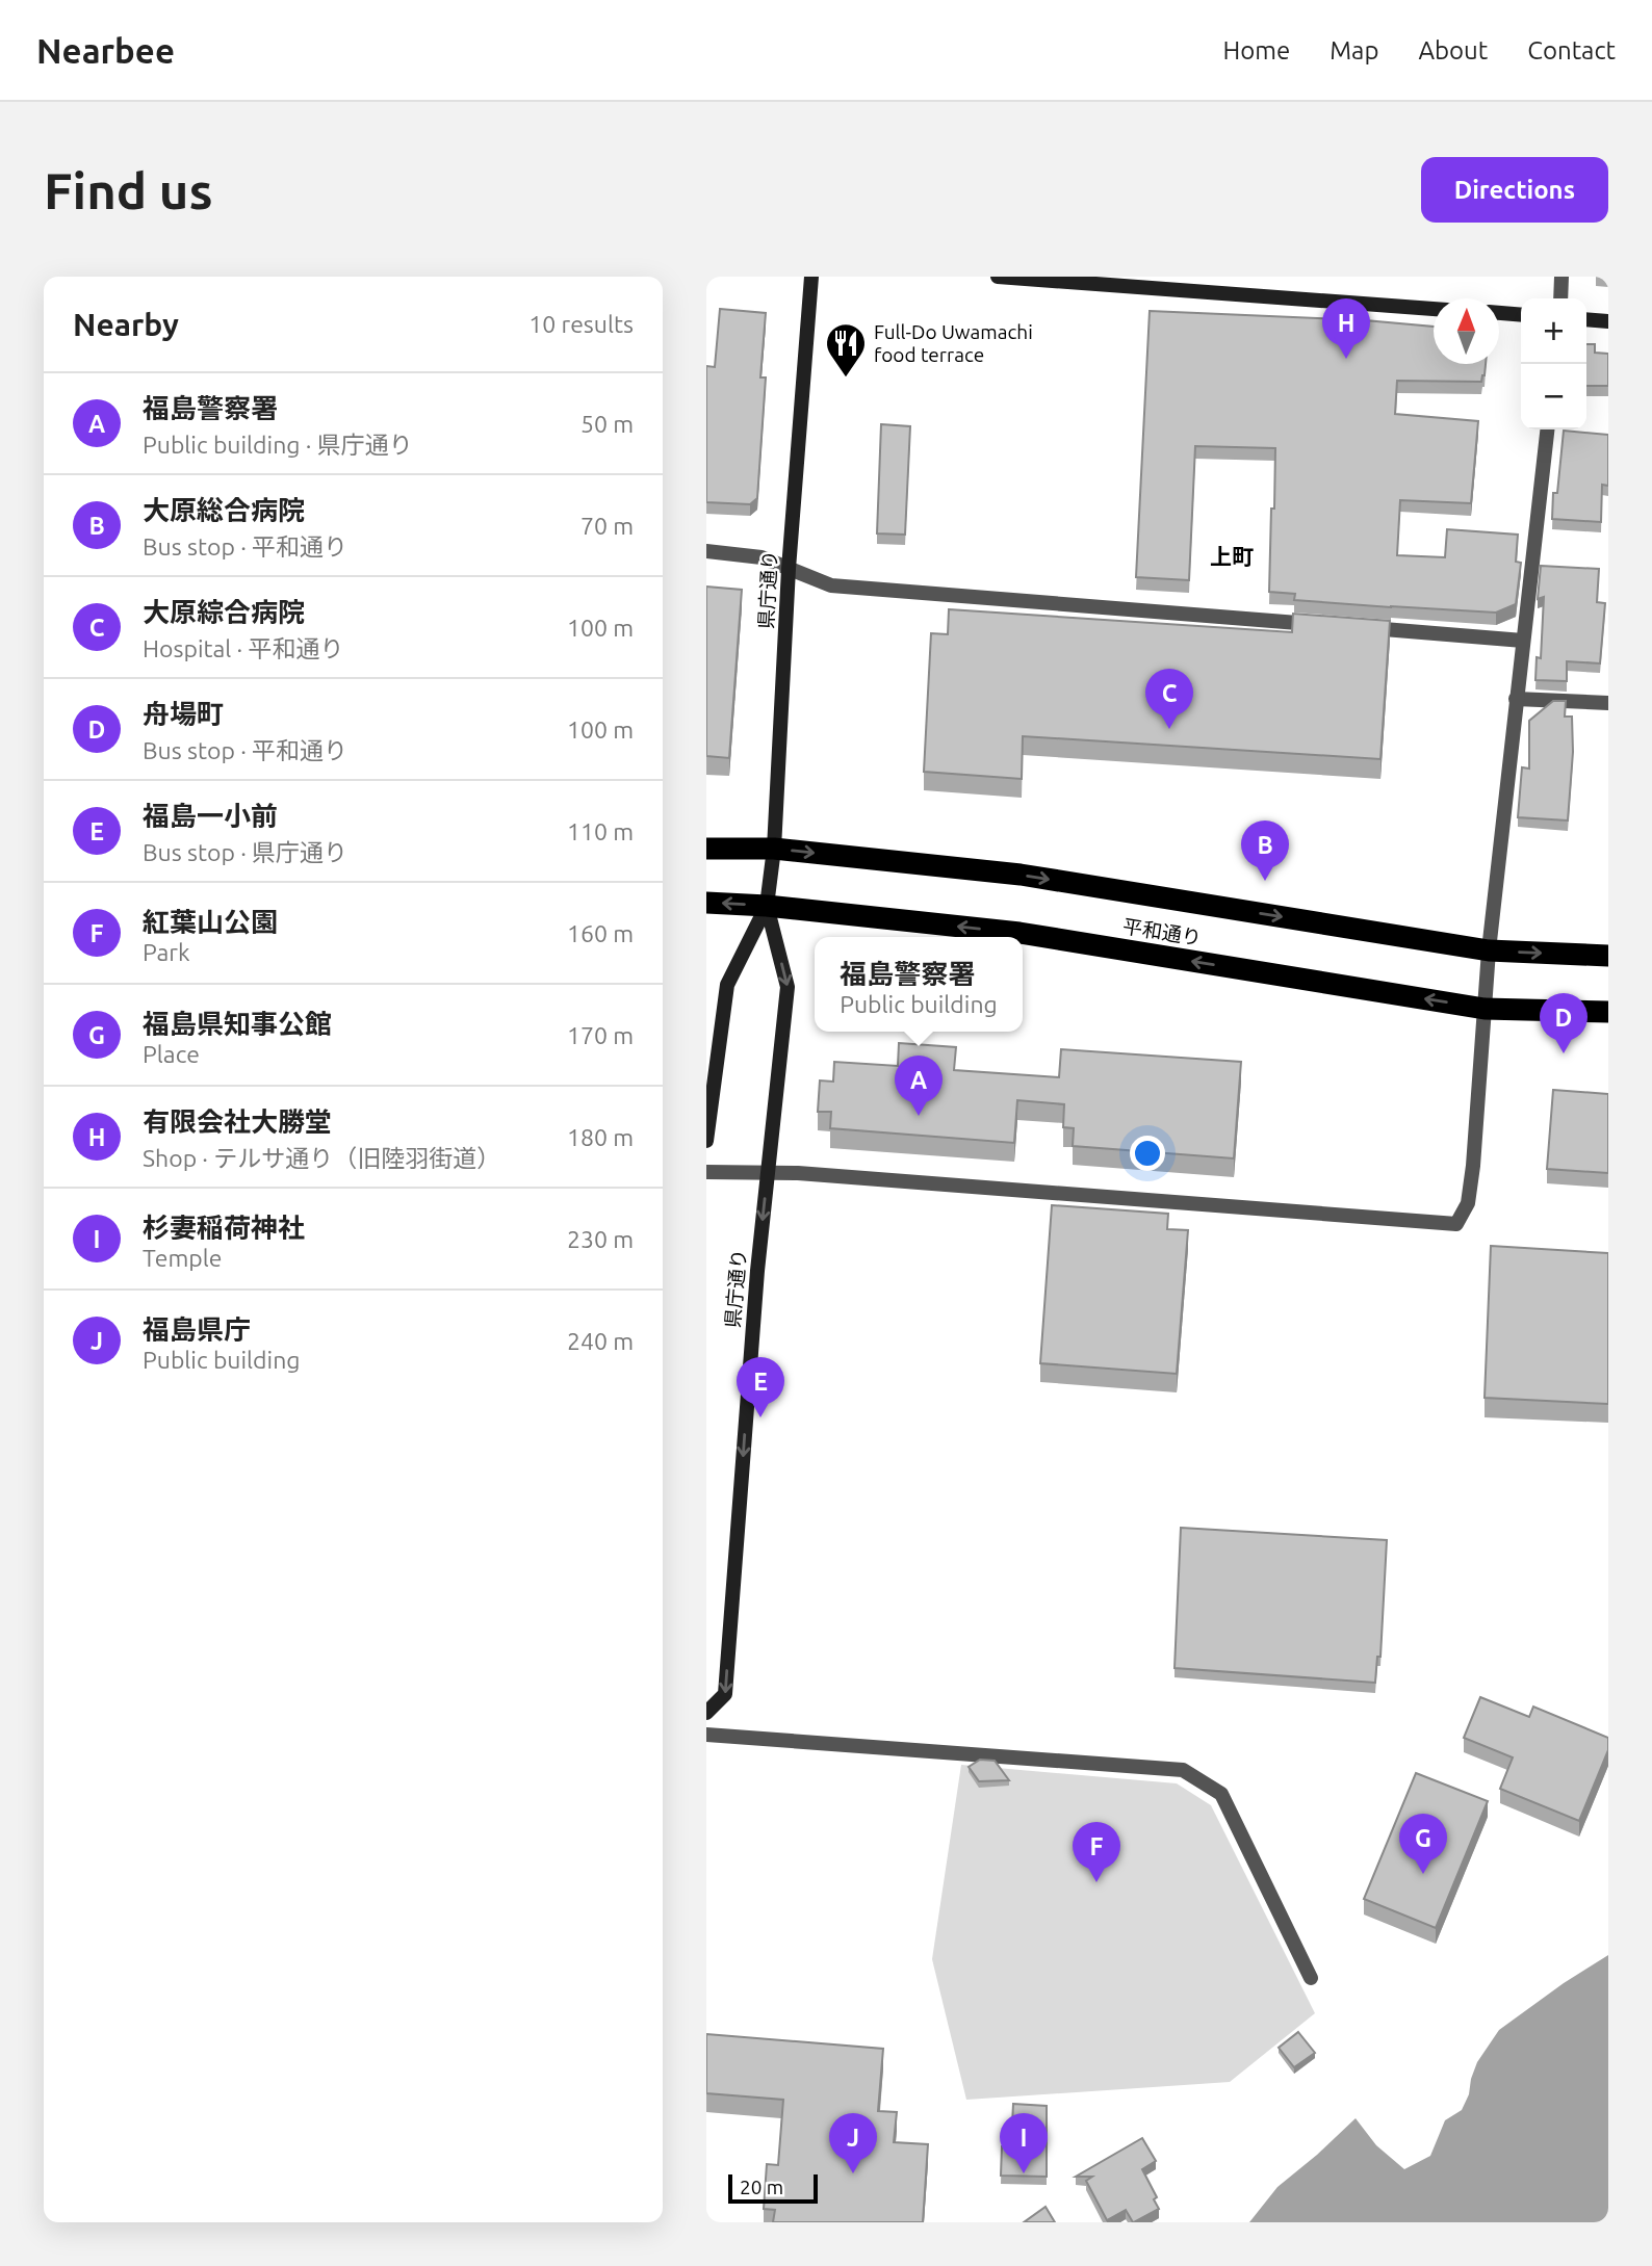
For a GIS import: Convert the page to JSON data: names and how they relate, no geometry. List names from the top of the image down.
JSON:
{
  "streets": {
    "highway": ["平和通り"],
    "street": ["県庁通り"]
  },
  "crossings": [
    ["県庁通り", "平和通り"]
  ],
  "one_way": ["県庁通り"],
  "districts": ["上町"],
  "places": {
    "restaurant": ["Full-Do Uwamachi food terrace"]
  },
  "scale_bar": "20 m",
  "north": "top",
  "page": {
    "header": "Nearbee",
    "nav": [
      "Home",
      "Map",
      "About",
      "Contact"
    ],
    "buttons": "Directions",
    "title": "Find us",
    "heading": ["Nearby", "10 results"],
    "map_buttons": ["+", "−"],
    "pins": [
      "H",
      "C",
      "B",
      "D",
      "A",
      "E",
      "G",
      "F",
      "I",
      "J"
    ],
    "list": [
      {
        "mark": "A",
        "name": "福島警察署",
        "note": "Public building · 県庁通り",
        "value": "50 m"
      },
      {
        "mark": "B",
        "name": "大原総合病院",
        "note": "Bus stop · 平和通り",
        "value": "70 m"
      },
      {
        "mark": "C",
        "name": "大原綜合病院",
        "note": "Hospital · 平和通り",
        "value": "100 m"
      },
      {
        "mark": "D",
        "name": "舟場町",
        "note": "Bus stop · 平和通り",
        "value": "100 m"
      },
      {
        "mark": "E",
        "name": "福島一小前",
        "note": "Bus stop · 県庁通り",
        "value": "110 m"
      },
      {
        "mark": "F",
        "name": "紅葉山公園",
        "note": "Park",
        "value": "160 m"
      },
      {
        "mark": "G",
        "name": "福島県知事公館",
        "note": "Place",
        "value": "170 m"
      },
      {
        "mark": "H",
        "name": "有限会社大勝堂",
        "note": "Shop · テルサ通り（旧陸羽街道）",
        "value": "180 m"
      },
      {
        "mark": "I",
        "name": "杉妻稲荷神社",
        "note": "Temple",
        "value": "230 m"
      },
      {
        "mark": "J",
        "name": "福島県庁",
        "note": "Public building",
        "value": "240 m"
      }
    ],
    "popup": ["福島警察署", "Public building"],
    "scale": "20 m"
  }
}
